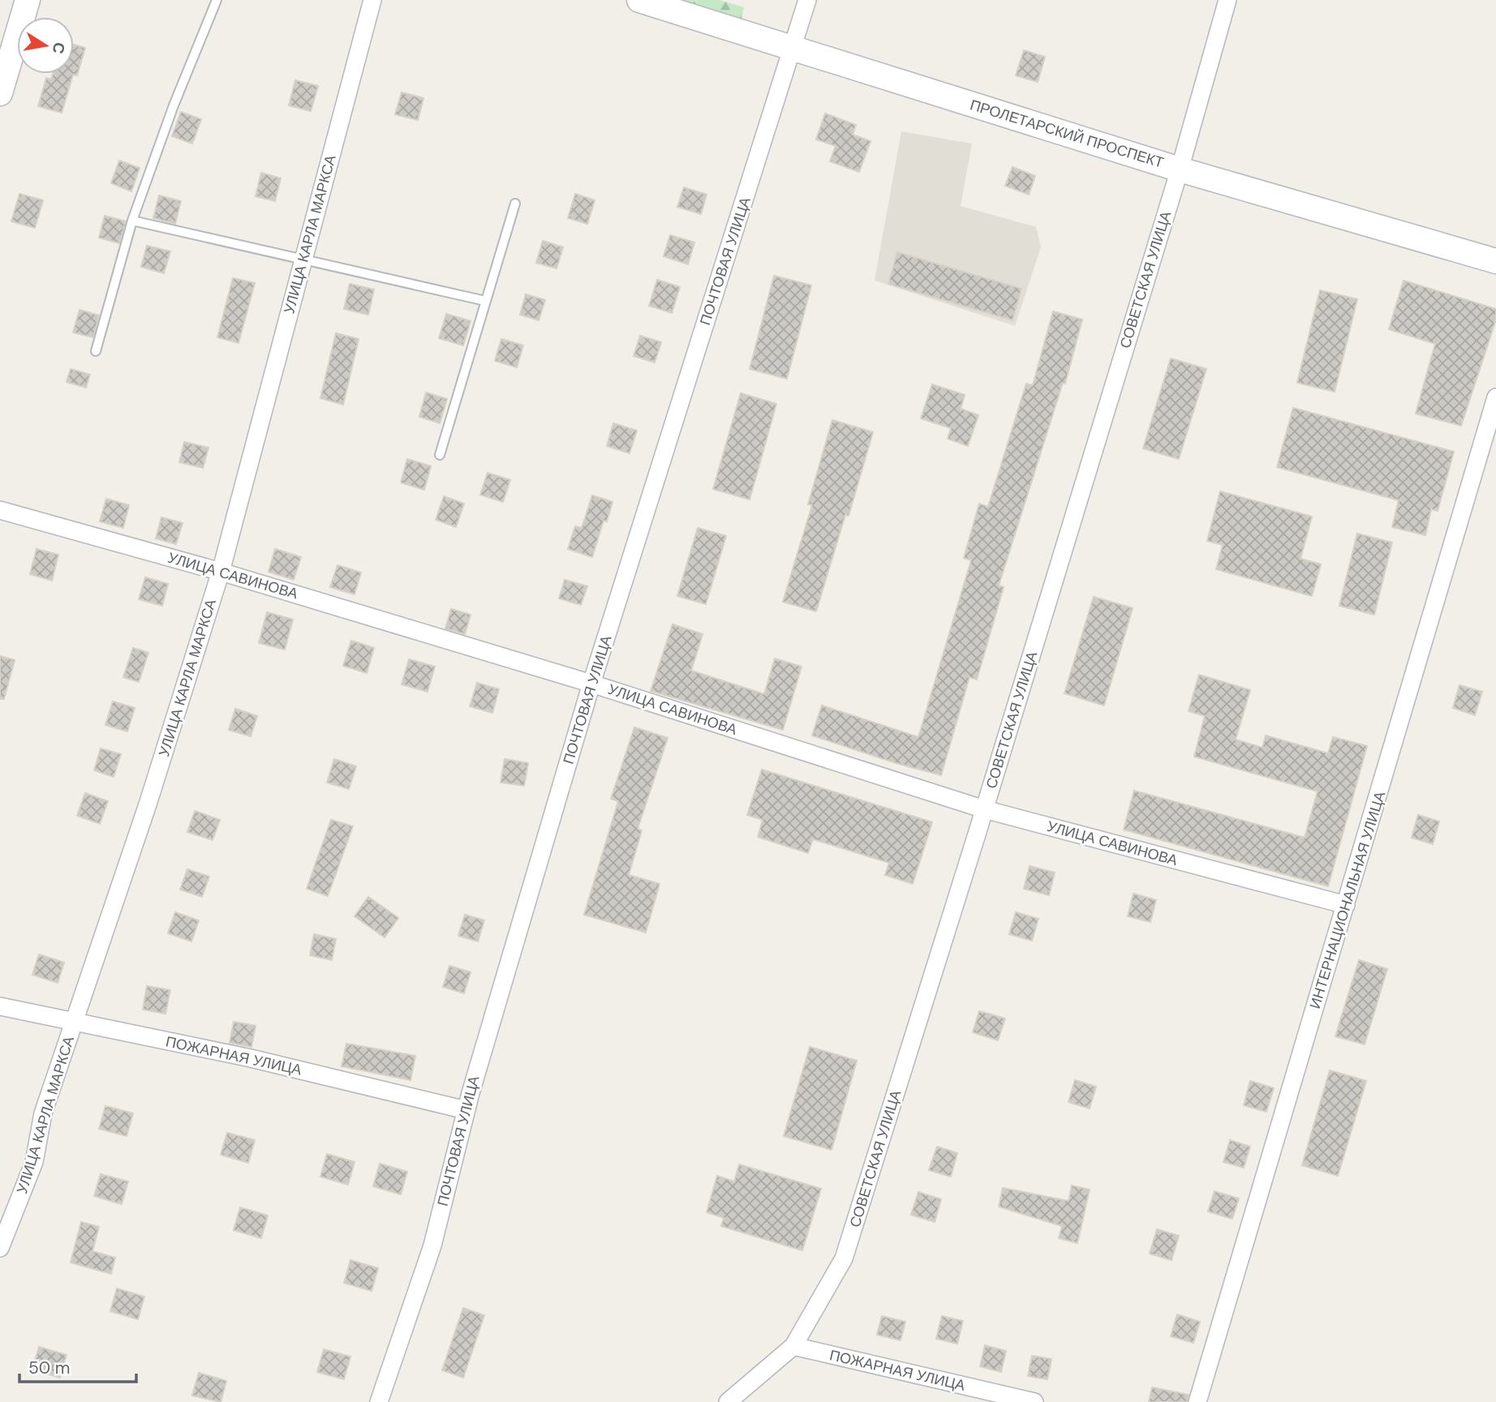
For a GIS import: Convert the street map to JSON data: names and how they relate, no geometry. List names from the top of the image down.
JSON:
{
  "streets": {
    "street": [
      "ПРОЛЕТАРСКИЙ ПРОСПЕКТ",
      "УЛИЦА КАРЛА МАРКСА",
      "ПОЧТОВАЯ УЛИЦА",
      "СОВЕТСКАЯ УЛИЦА",
      "УЛИЦА САВИНОВА",
      "ИНТЕРНАЦИОНАЛЬНАЯ УЛИЦА",
      "ПОЖАРНАЯ УЛИЦА"
    ]
  },
  "crossings": [
    ["ПРОЛЕТАРСКИЙ ПРОСПЕКТ", "ПОЧТОВАЯ УЛИЦА"],
    ["ПРОЛЕТАРСКИЙ ПРОСПЕКТ", "СОВЕТСКАЯ УЛИЦА"],
    ["УЛИЦА КАРЛА МАРКСА", "УЛИЦА САВИНОВА"],
    ["УЛИЦА КАРЛА МАРКСА", "ПОЖАРНАЯ УЛИЦА"],
    ["ПОЧТОВАЯ УЛИЦА", "УЛИЦА САВИНОВА"],
    ["ПОЧТОВАЯ УЛИЦА", "ПОЖАРНАЯ УЛИЦА"],
    ["СОВЕТСКАЯ УЛИЦА", "УЛИЦА САВИНОВА"],
    ["СОВЕТСКАЯ УЛИЦА", "ПОЖАРНАЯ УЛИЦА"],
    ["УЛИЦА САВИНОВА", "ИНТЕРНАЦИОНАЛЬНАЯ УЛИЦА"]
  ],
  "scale_bar": "50 m",
  "north": "right"
}
